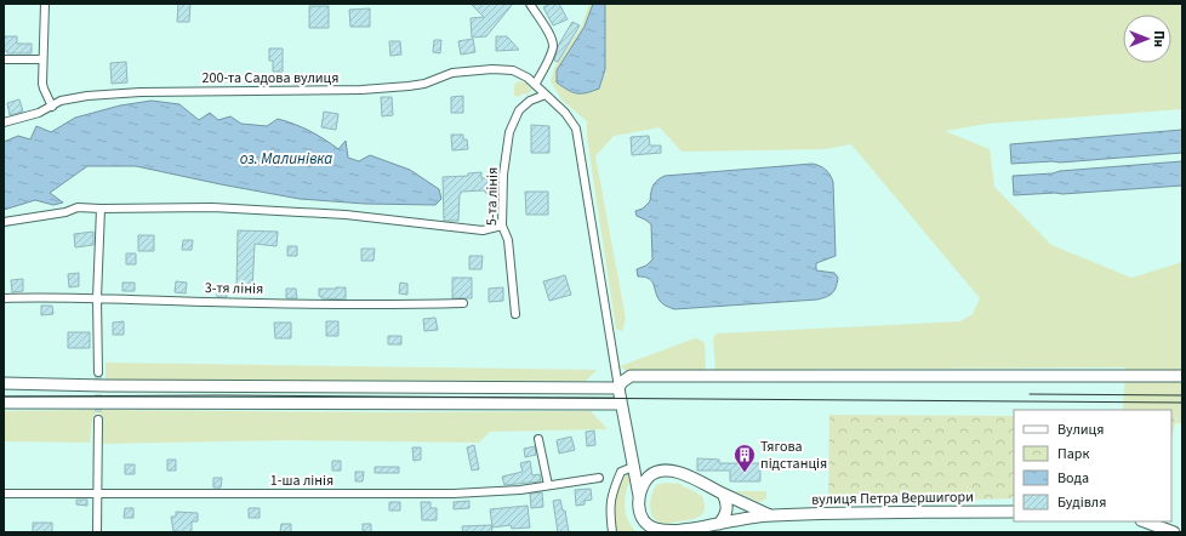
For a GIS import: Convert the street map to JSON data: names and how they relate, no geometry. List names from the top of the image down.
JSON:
{
  "streets": {
    "main road": ["вулиця Петра Вершигори"],
    "street": [
      "200-та Садова вулиця",
      "5-та лінія",
      "3-тя лінія",
      "1-ша лінія"
    ]
  },
  "crossings": [
    ["200-та Садова вулиця", "5-та лінія"]
  ],
  "water": ["оз. Малинівка"],
  "places": {
    "building": ["Тягова пiдстанцiя"]
  },
  "legend": [
    "Вулиця",
    "Парк",
    "Вода",
    "Будівля"
  ],
  "north": "right"
}
